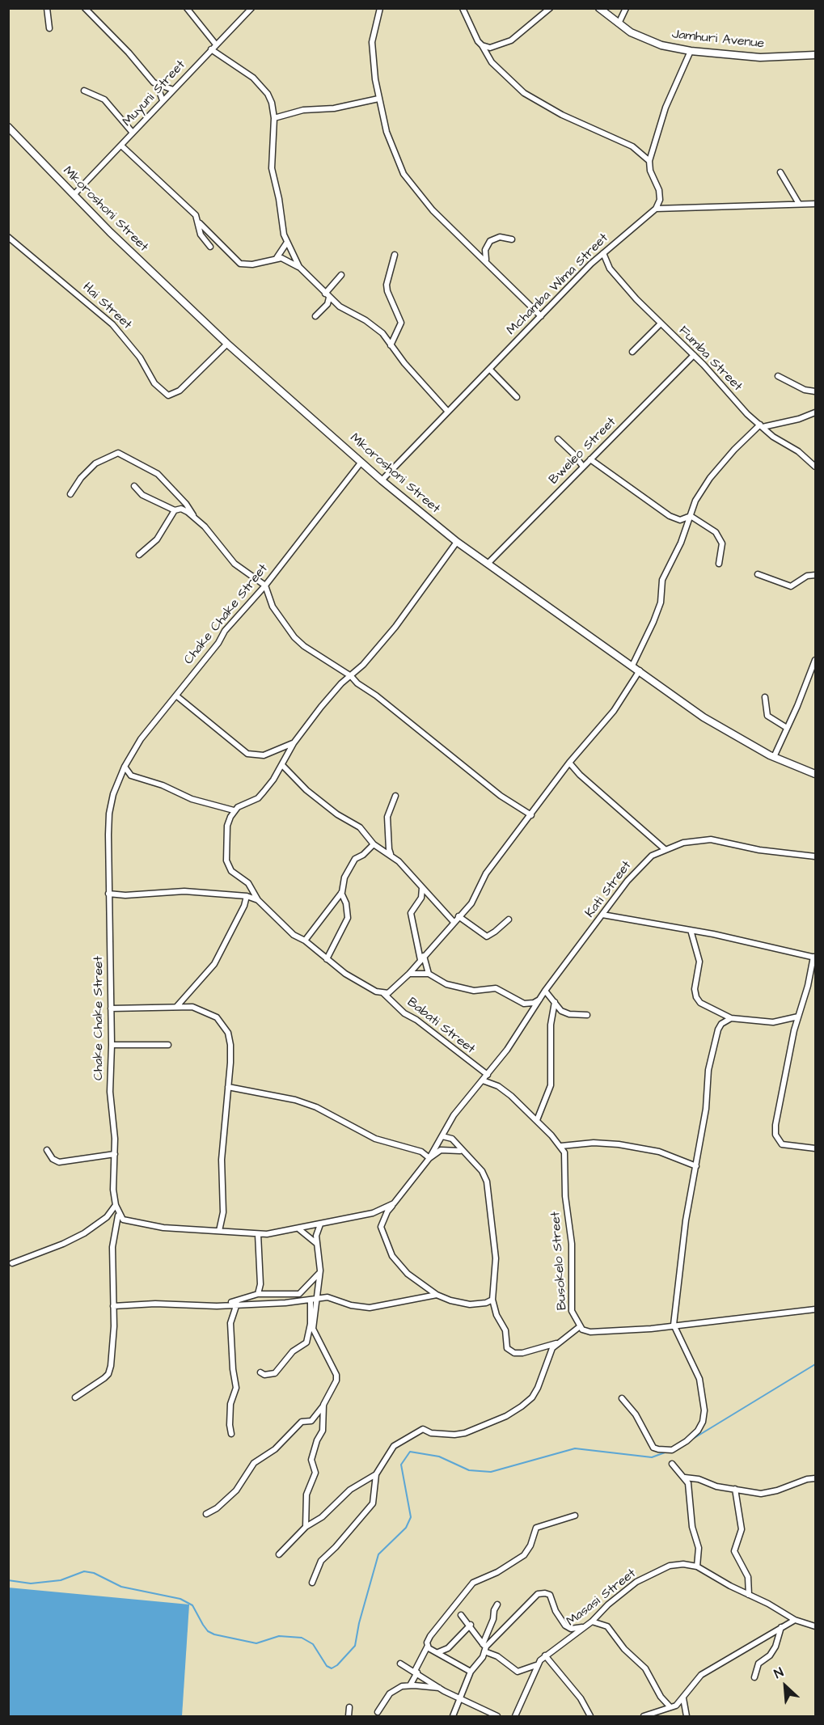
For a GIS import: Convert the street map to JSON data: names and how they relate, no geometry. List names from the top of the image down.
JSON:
{
  "streets": {
    "street": [
      "Jamhuri Avenue",
      "Muyuni Street",
      "Mkoroshoni Street",
      "Mchamba Wima Street",
      "Hai Street",
      "Fumba Street",
      "Bweleo Street",
      "Chake Chake Street",
      "Kati Street",
      "Babati Street",
      "Busokelo Street",
      "Masasi Street"
    ]
  },
  "crossings": [
    ["Muyuni Street", "Mkoroshoni Street"],
    ["Mkoroshoni Street", "Mchamba Wima Street"],
    ["Mkoroshoni Street", "Hai Street"],
    ["Mkoroshoni Street", "Bweleo Street"],
    ["Mkoroshoni Street", "Chake Chake Street"],
    ["Mchamba Wima Street", "Fumba Street"],
    ["Fumba Street", "Bweleo Street"],
    ["Kati Street", "Babati Street"]
  ],
  "north": "top left"
}
